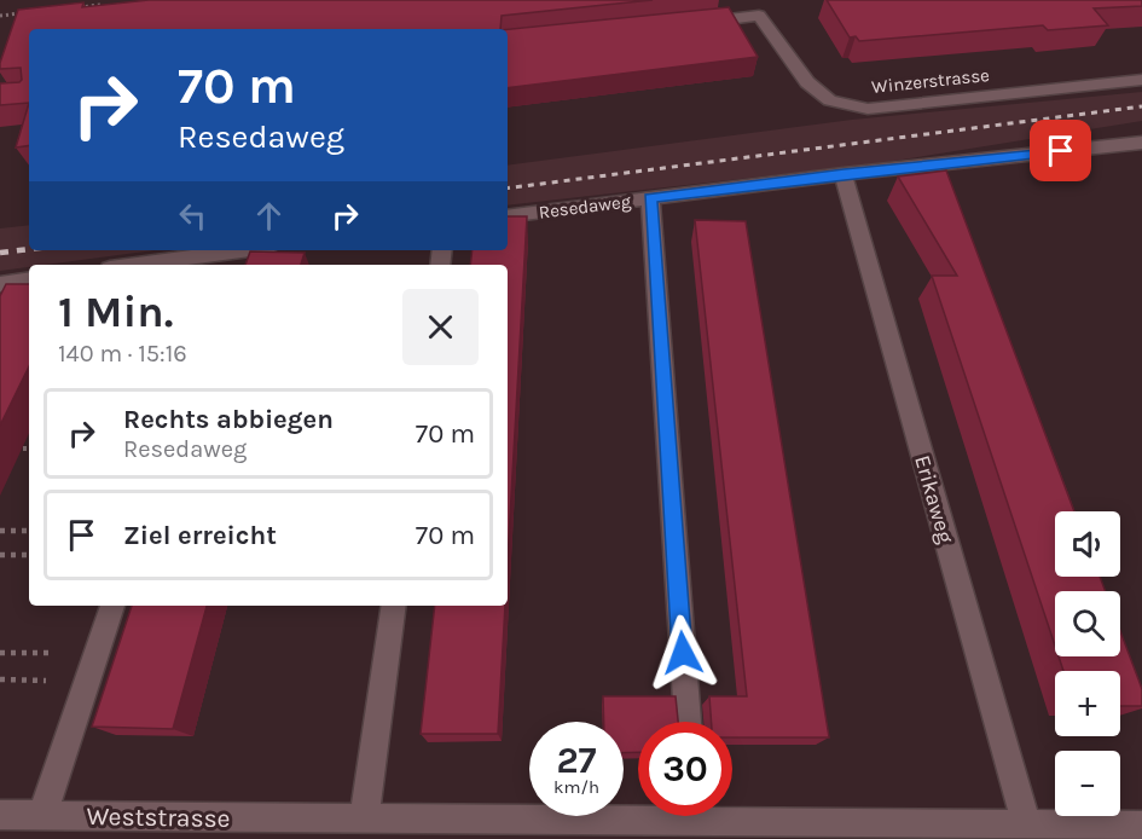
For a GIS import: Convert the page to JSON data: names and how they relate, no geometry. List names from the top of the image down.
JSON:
{
  "streets": {
    "street": [
      "Winzerstrasse",
      "Resedaweg",
      "Erikaweg",
      "Weststrasse"
    ]
  },
  "crossings": [
    ["Resedaweg", "Erikaweg"],
    ["Erikaweg", "Weststrasse"]
  ],
  "page": {
    "turn": ["70 m", "Resedaweg"],
    "heading": ["1 Min.", "140 m · 15:16"],
    "list": [
      {
        "name": "Rechts abbiegen",
        "note": "Resedaweg",
        "value": "70 m"
      },
      {
        "name": "Ziel erreicht",
        "value": "70 m"
      }
    ],
    "map_buttons": ["+", "−"],
    "speed": "27 km/h",
    "limit": "30"
  }
}
